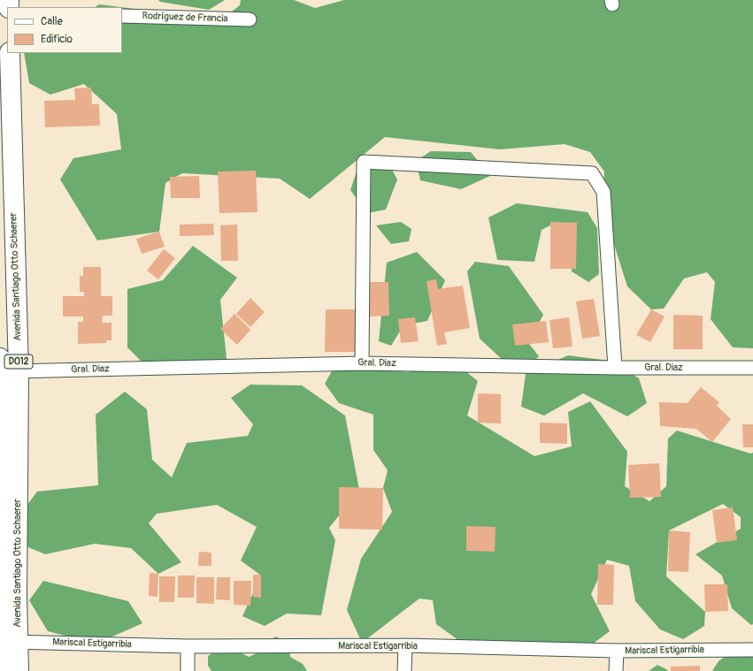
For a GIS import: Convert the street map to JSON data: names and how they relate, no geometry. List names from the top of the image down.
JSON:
{
  "streets": {
    "main road": ["Avenida Santiago Otto Schaerer", "D012"],
    "street": ["Rodríguez de Francia", "Gral. Diaz", "Mariscal Estigarribia"]
  },
  "crossings": [
    ["Avenida Santiago Otto Schaerer", "Gral. Diaz"],
    ["Avenida Santiago Otto Schaerer", "Mariscal Estigarribia"]
  ],
  "legend": ["Calle", "Edificio"]
}
